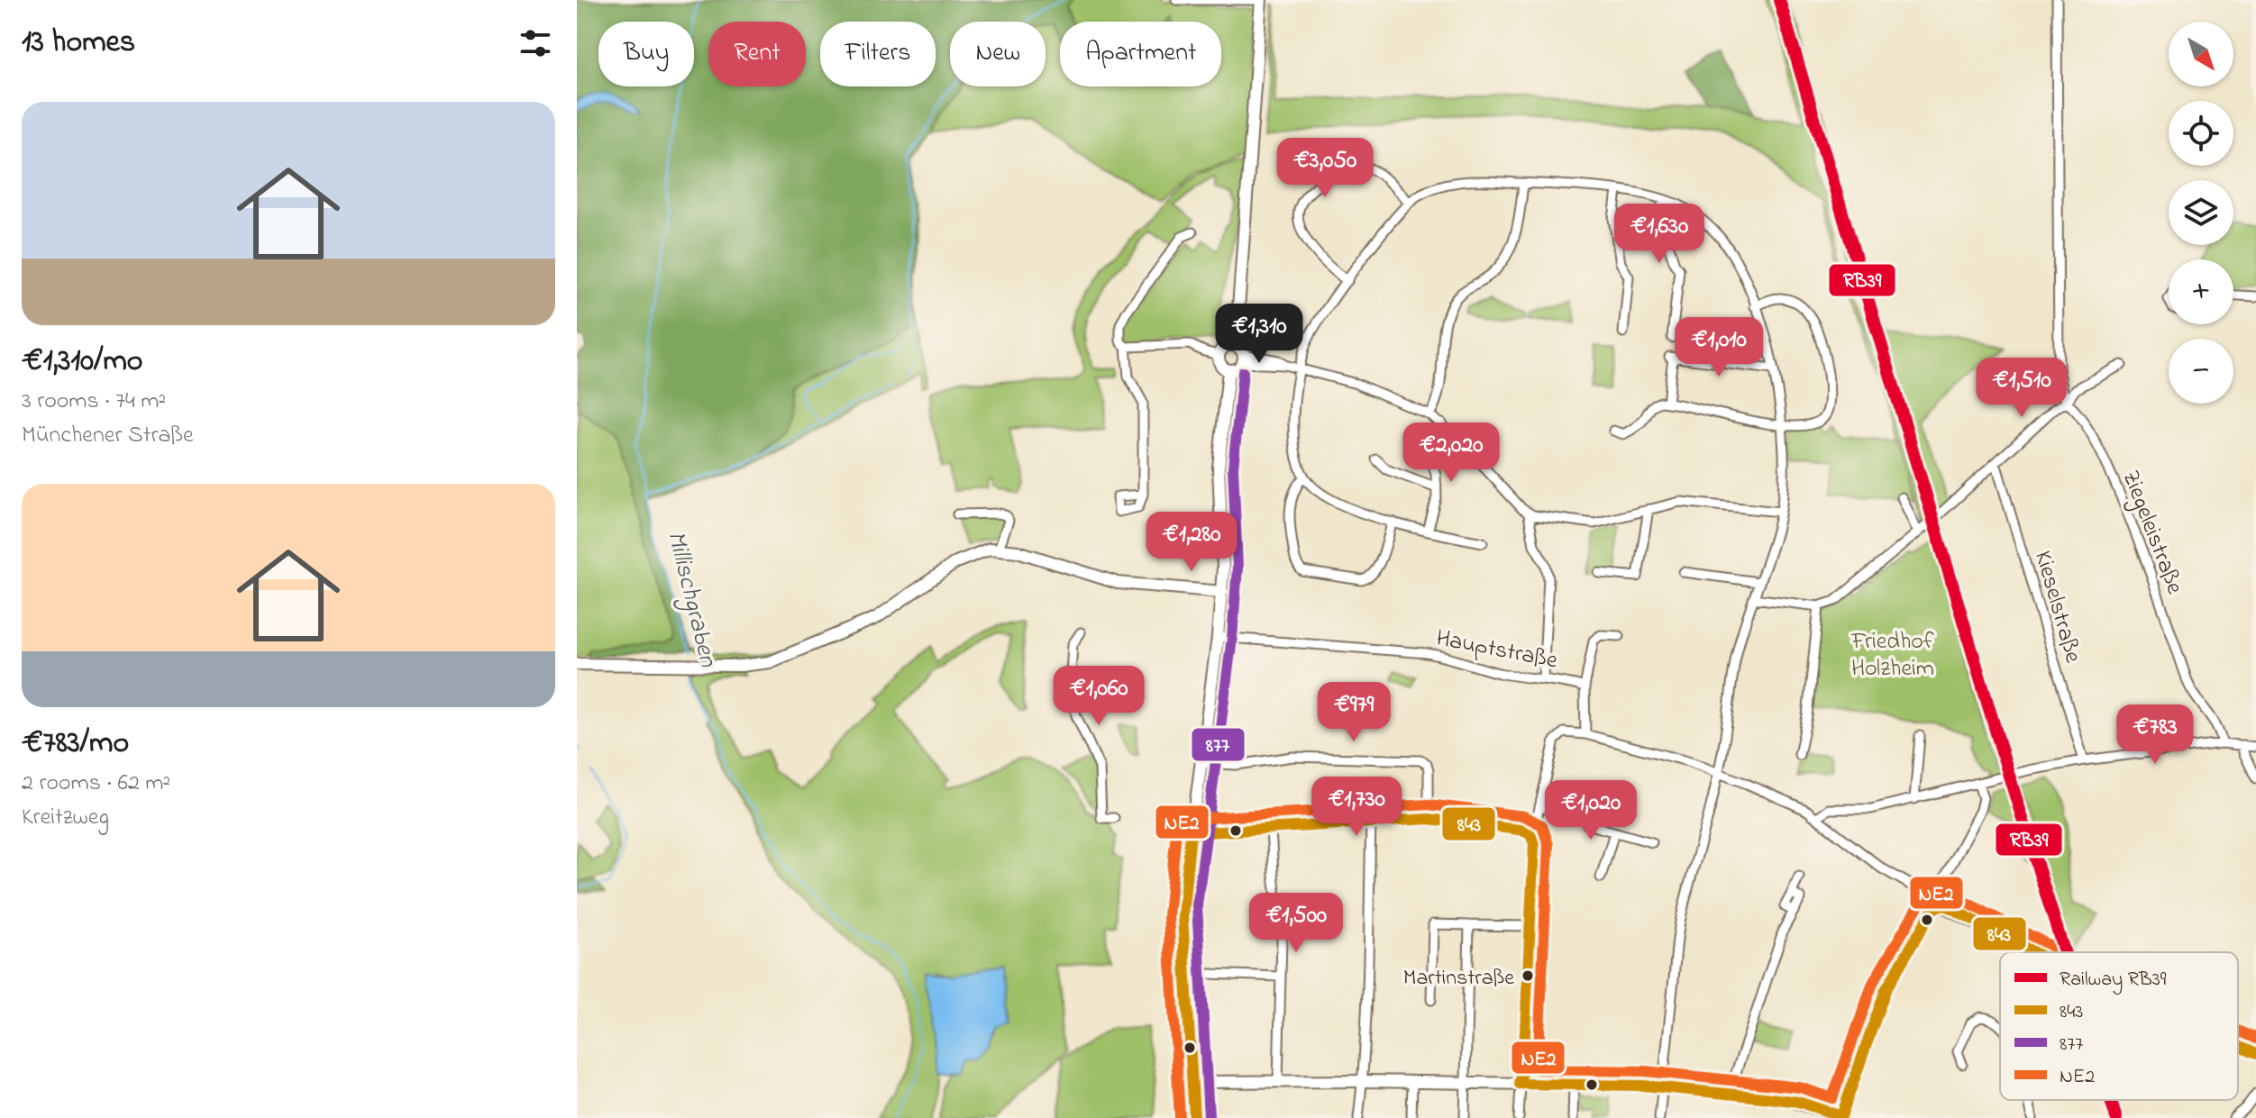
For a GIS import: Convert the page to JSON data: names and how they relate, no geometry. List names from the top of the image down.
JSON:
{
  "streets": {
    "street": ["Ziegeleistraße", "Kieselstraße", "Hauptstraße"]
  },
  "water": ["Millischgraben"],
  "parks": ["Friedhof Holzheim"],
  "places": ["Martinstraße"],
  "lines": [
    "rail line RB39",
    "transit line 877",
    "transit line NE2",
    "transit line 843"
  ],
  "legend": [
    "Railway RB39",
    "843",
    "877",
    "NE2"
  ],
  "north": "bottom right",
  "page": {
    "heading": "13 homes",
    "map_buttons": ["+", "−"],
    "chip": [
      "Buy",
      "Rent",
      "Filters",
      "New",
      "Apartment"
    ],
    "list": [
      {
        "name": "€1,310/mo",
        "note": "3 rooms · 74 m² · Münchener Straße"
      },
      {
        "name": "€783/mo",
        "note": "2 rooms · 62 m² · Kreitzweg"
      }
    ],
    "price": [
      "€3,050",
      "€1,630",
      "€1,310",
      "€1,010",
      "€1,510",
      "€2,020",
      "€1,280",
      "€1,060",
      "€979",
      "€783",
      "€1,730",
      "€1,020",
      "€1,500"
    ]
  }
}
